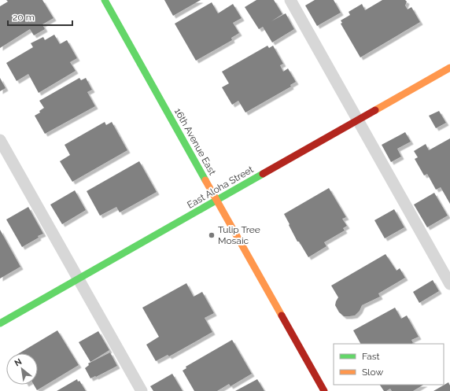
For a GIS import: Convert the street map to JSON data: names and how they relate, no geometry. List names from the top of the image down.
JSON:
{
  "streets": {
    "street": ["16th Avenue East", "East Aloha Street"]
  },
  "crossings": [
    ["16th Avenue East", "East Aloha Street"]
  ],
  "places": ["Tulip Tree Mosaic"],
  "legend": ["Fast", "Slow"],
  "scale_bar": "20 m",
  "north": "top left"
}
